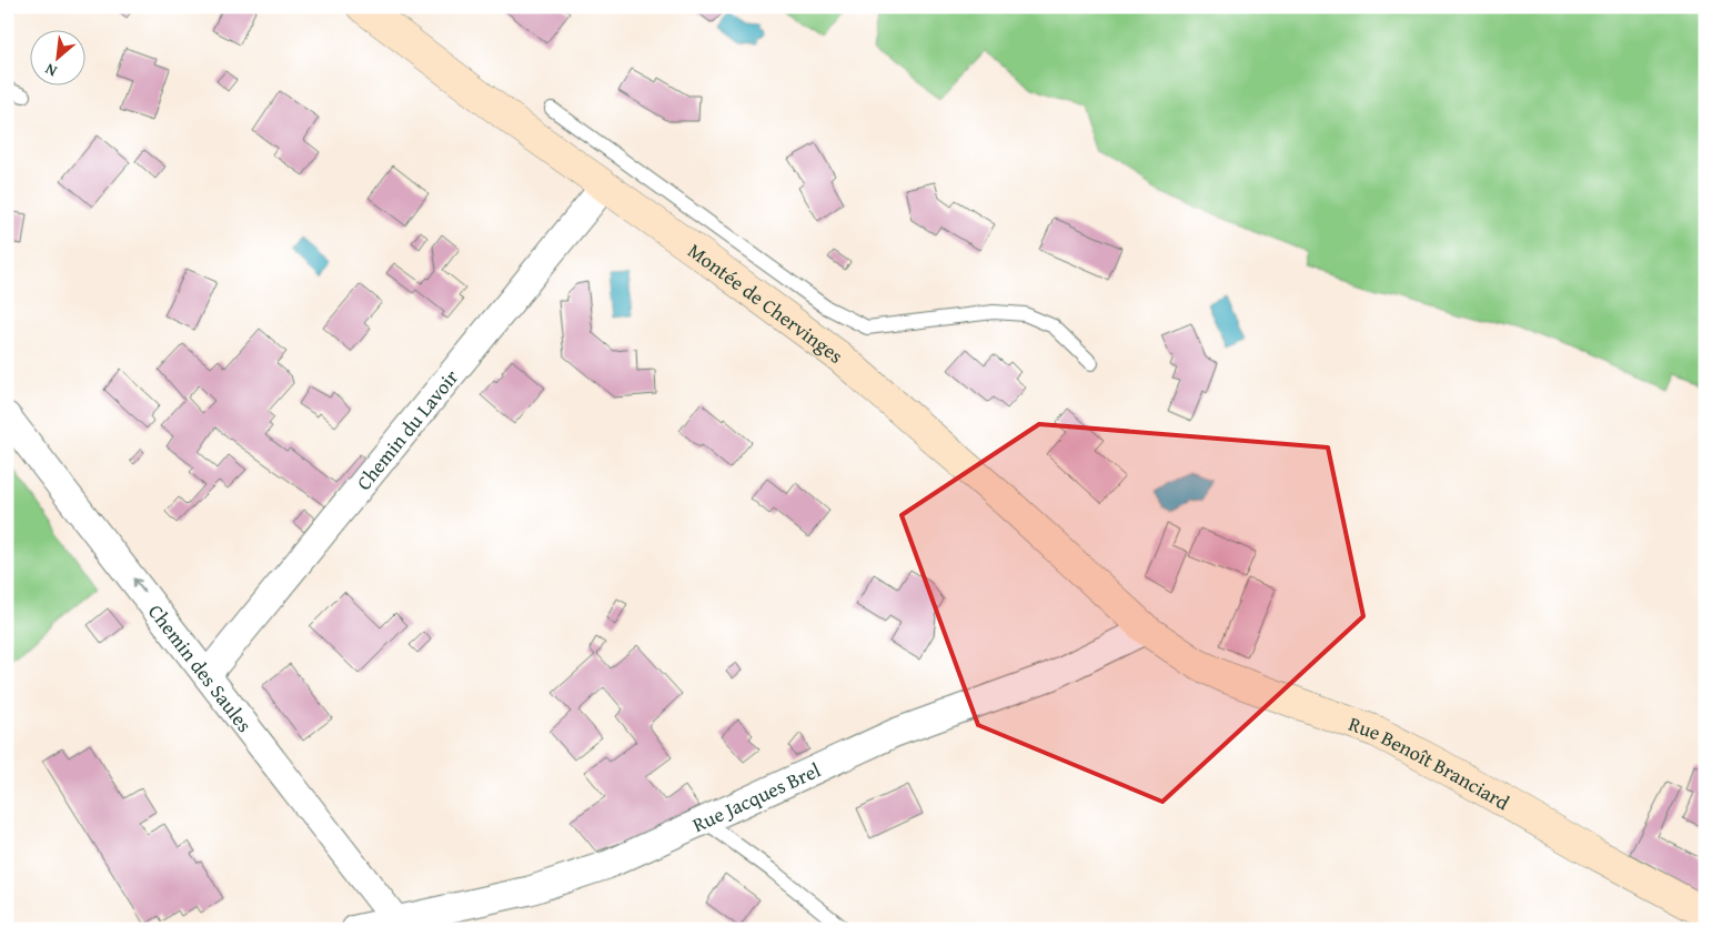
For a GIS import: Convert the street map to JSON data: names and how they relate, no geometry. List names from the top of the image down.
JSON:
{
  "streets": {
    "street": [
      "Montée de Chervinges",
      "Chemin du Lavoir",
      "Chemin des Saules",
      "Rue Benoît Branciard",
      "Rue Jacques Brel"
    ]
  },
  "crossings": [
    ["Montée de Chervinges", "Chemin du Lavoir"],
    ["Montée de Chervinges", "Rue Benoît Branciard"],
    ["Montée de Chervinges", "Rue Jacques Brel"],
    ["Chemin du Lavoir", "Chemin des Saules"],
    ["Chemin des Saules", "Rue Jacques Brel"],
    ["Rue Benoît Branciard", "Rue Jacques Brel"]
  ],
  "one_way": ["Chemin des Saules"],
  "north": "bottom left"
}
